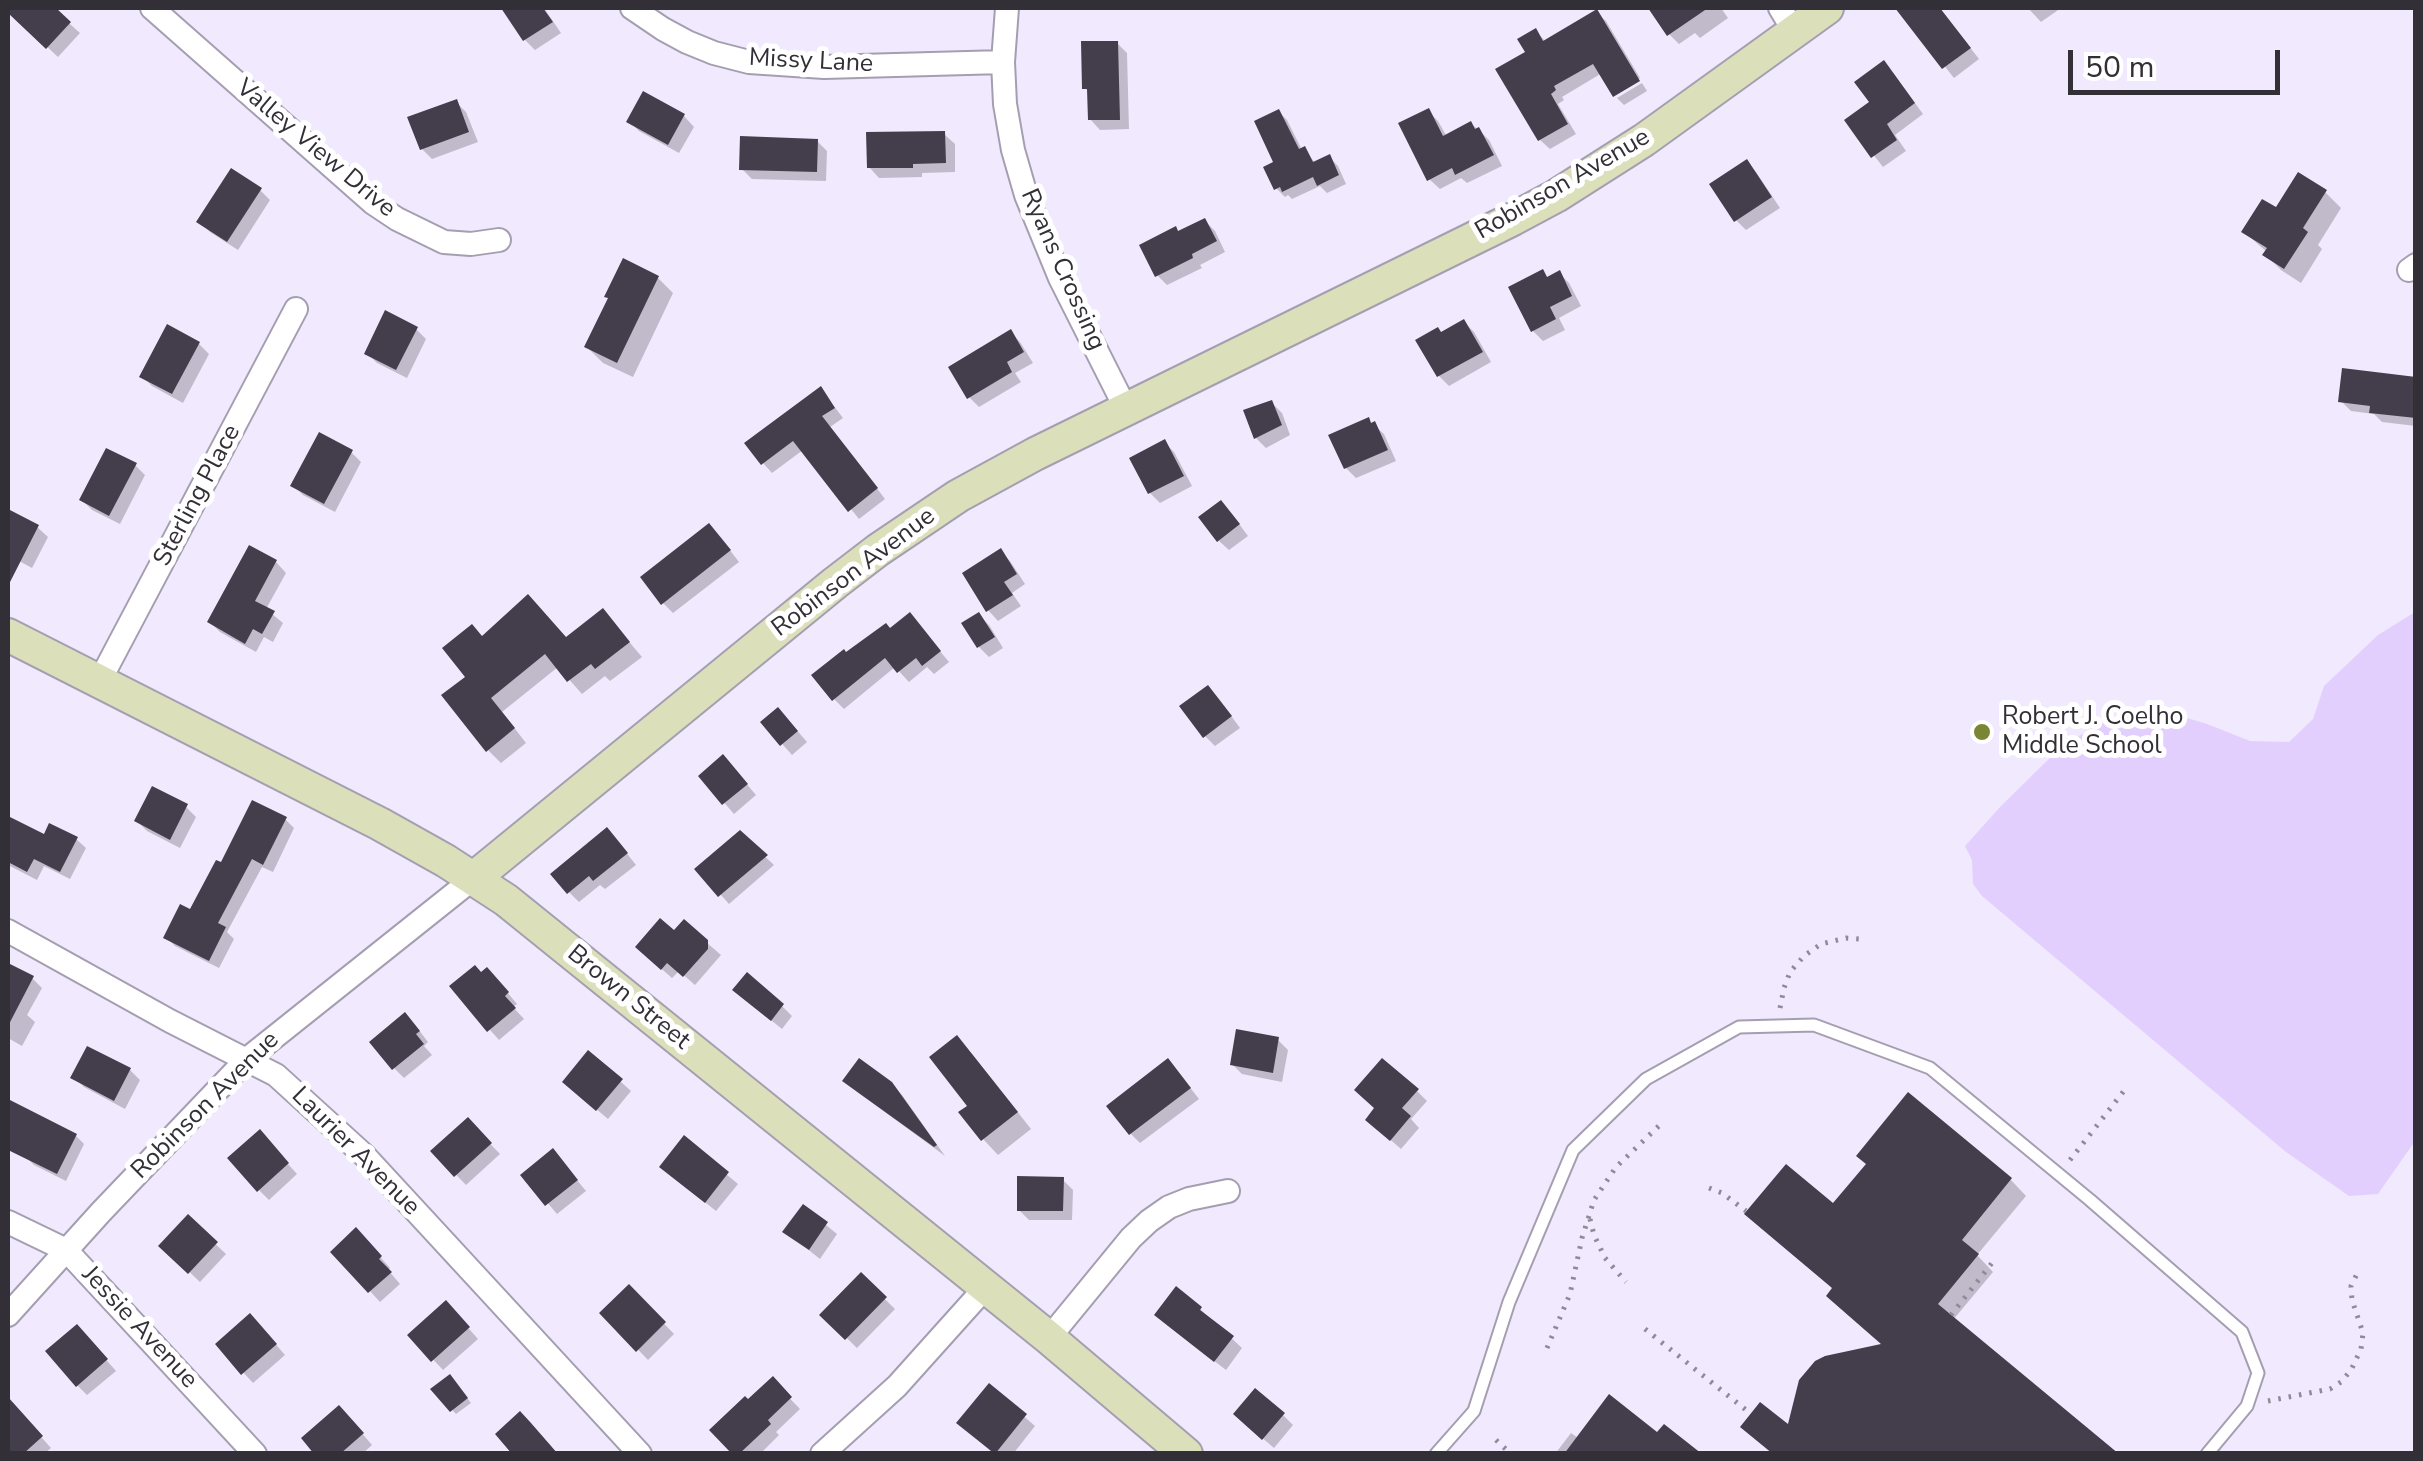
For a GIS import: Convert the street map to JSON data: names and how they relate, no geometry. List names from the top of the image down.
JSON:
{
  "streets": {
    "street": [
      "Missy Lane",
      "Valley View Drive",
      "Robinson Avenue",
      "Ryans Crossing",
      "Sterling Place",
      "Brown Street",
      "Laurier Avenue",
      "Jessie Avenue"
    ]
  },
  "crossings": [
    ["Missy Lane", "Ryans Crossing"],
    ["Robinson Avenue", "Ryans Crossing"],
    ["Robinson Avenue", "Brown Street"],
    ["Robinson Avenue", "Laurier Avenue"],
    ["Robinson Avenue", "Jessie Avenue"],
    ["Sterling Place", "Brown Street"]
  ],
  "places": ["Robert J. Coelho Middle School"],
  "scale_bar": "50 m"
}
